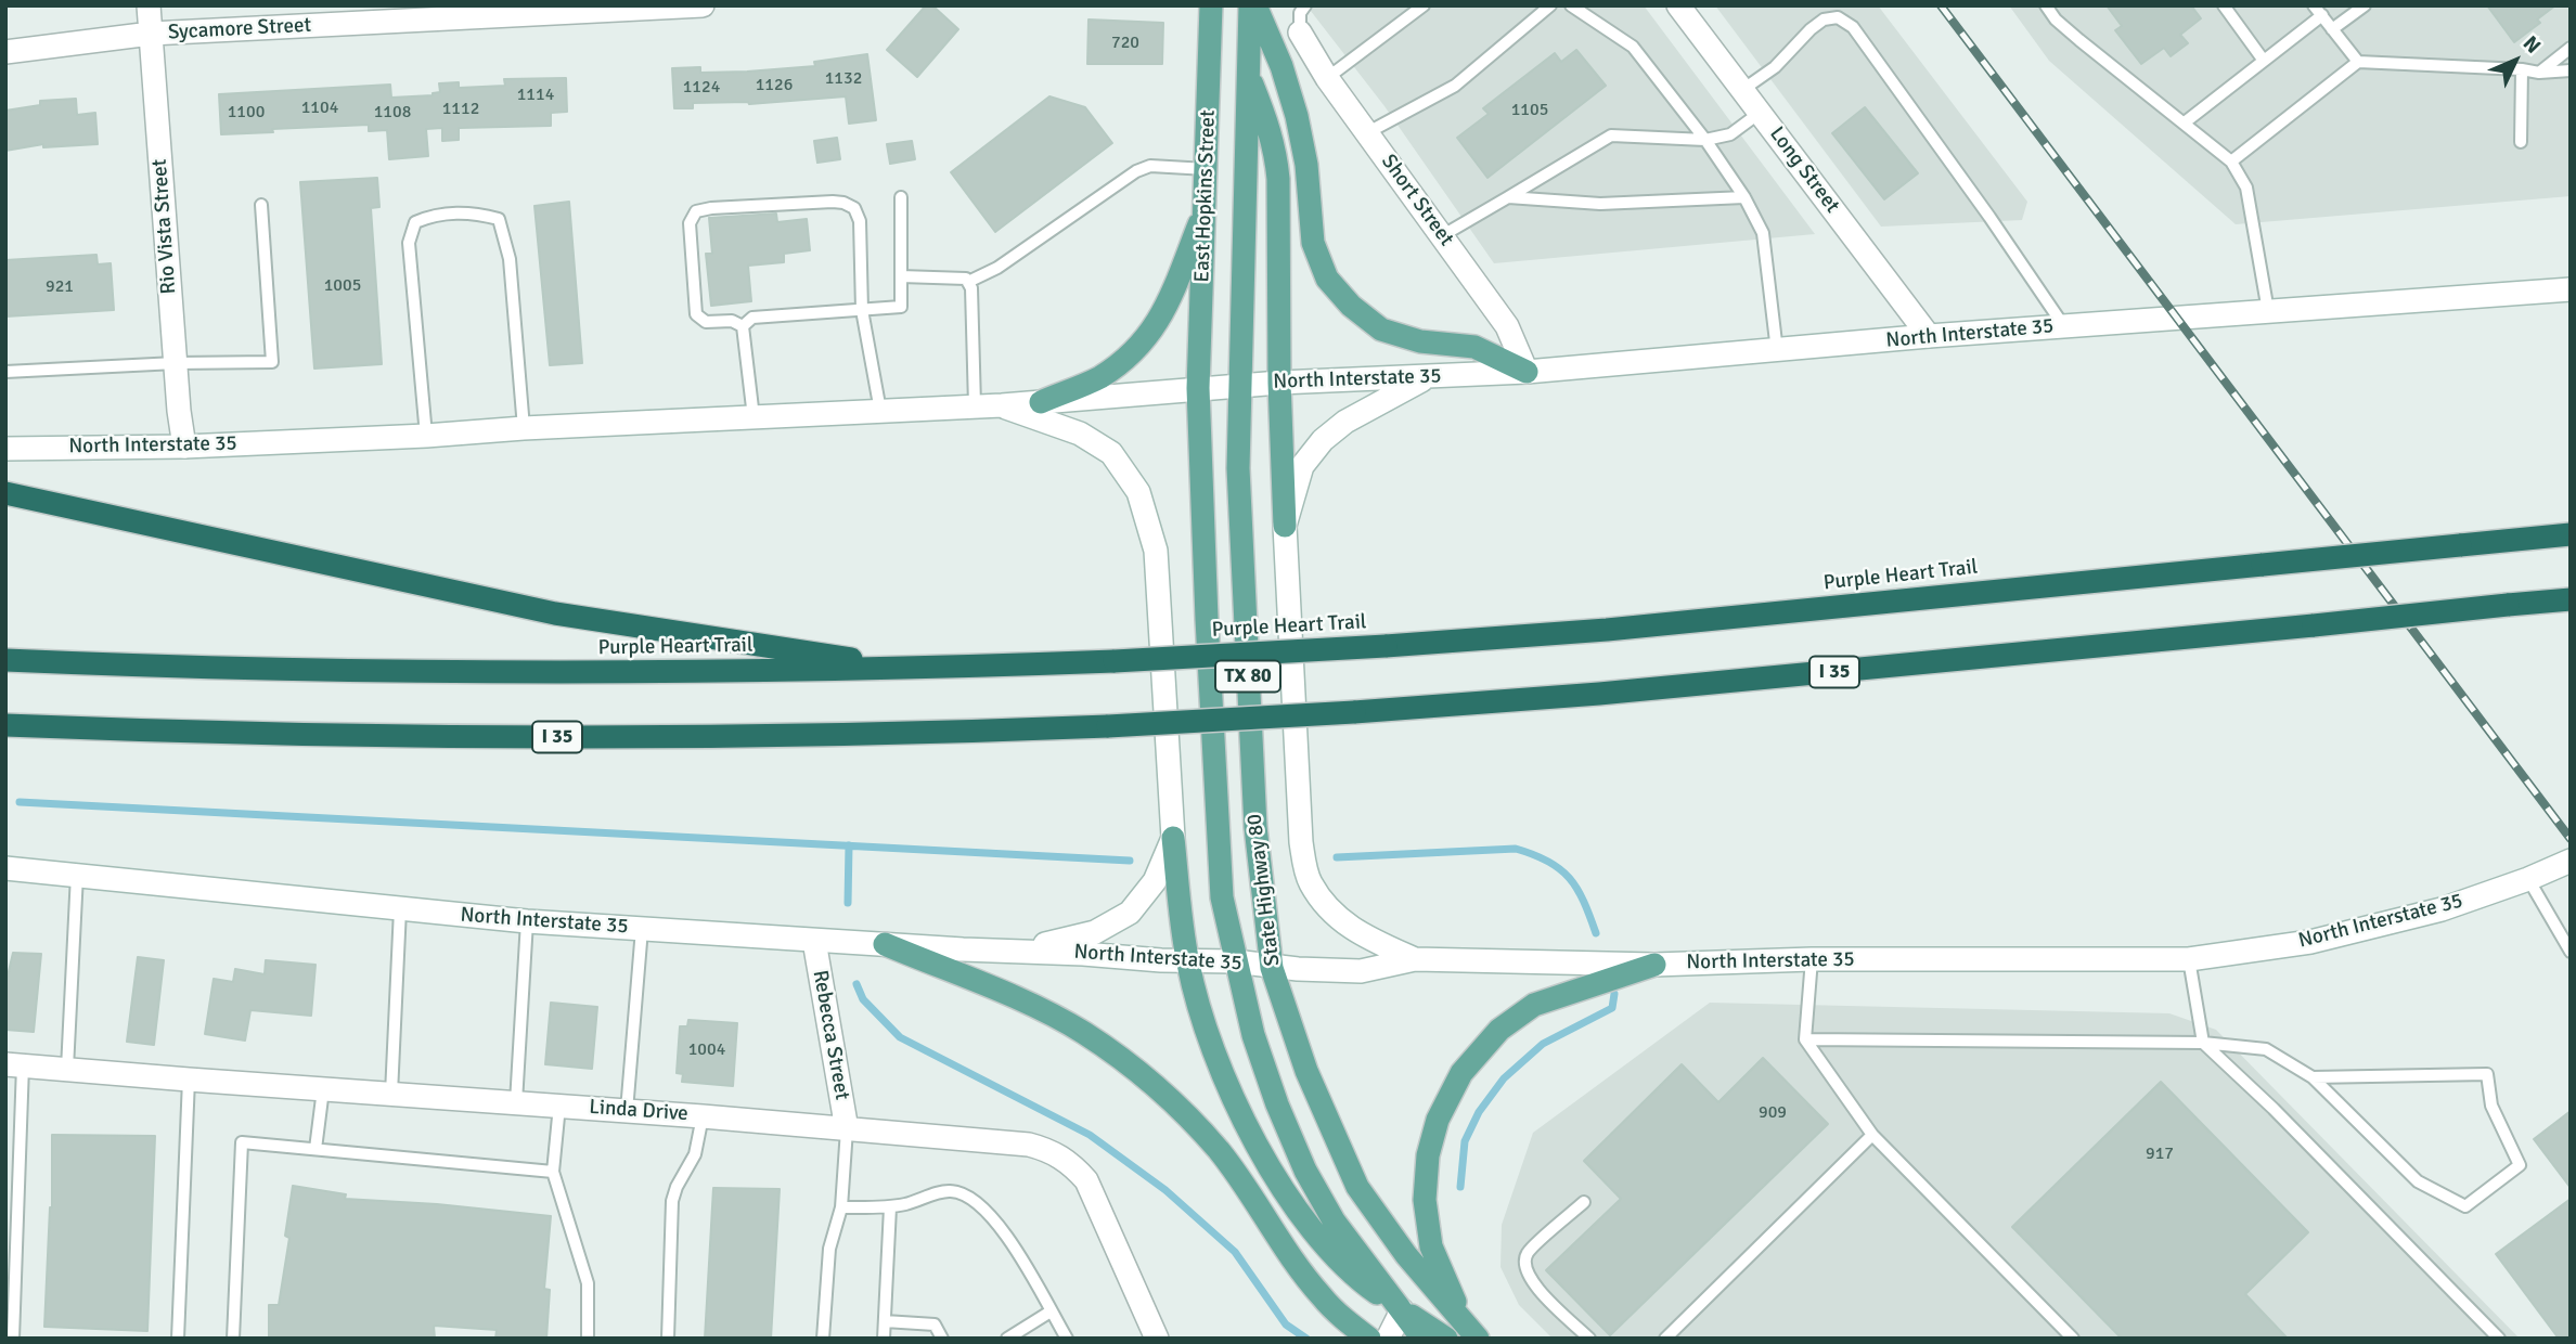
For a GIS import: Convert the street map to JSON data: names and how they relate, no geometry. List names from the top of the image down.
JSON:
{
  "streets": {
    "highway": ["Purple Heart Trail", "I 35"],
    "main road": [
      "Sycamore Street",
      "Long Street",
      "East Hopkins Street",
      "Short Street",
      "Rio Vista Street",
      "North Interstate 35",
      "TX 80",
      "State Highway 80",
      "Rebecca Street",
      "Linda Drive"
    ]
  },
  "crossings": [
    ["Sycamore Street", "Rio Vista Street"],
    ["Long Street", "North Interstate 35"],
    ["East Hopkins Street", "North Interstate 35"],
    ["East Hopkins Street", "State Highway 80"],
    ["Short Street", "North Interstate 35"],
    ["Rio Vista Street", "North Interstate 35"],
    ["North Interstate 35", "State Highway 80"],
    ["North Interstate 35", "Rebecca Street"],
    ["Rebecca Street", "Linda Drive"]
  ],
  "house_numbers": [
    "720",
    "1132",
    "1126",
    "1124",
    "1114",
    "1104",
    "1112",
    "1105",
    "1100",
    "1108",
    "1005",
    "921",
    "1004",
    "909",
    "917"
  ],
  "north": "top right"
}
